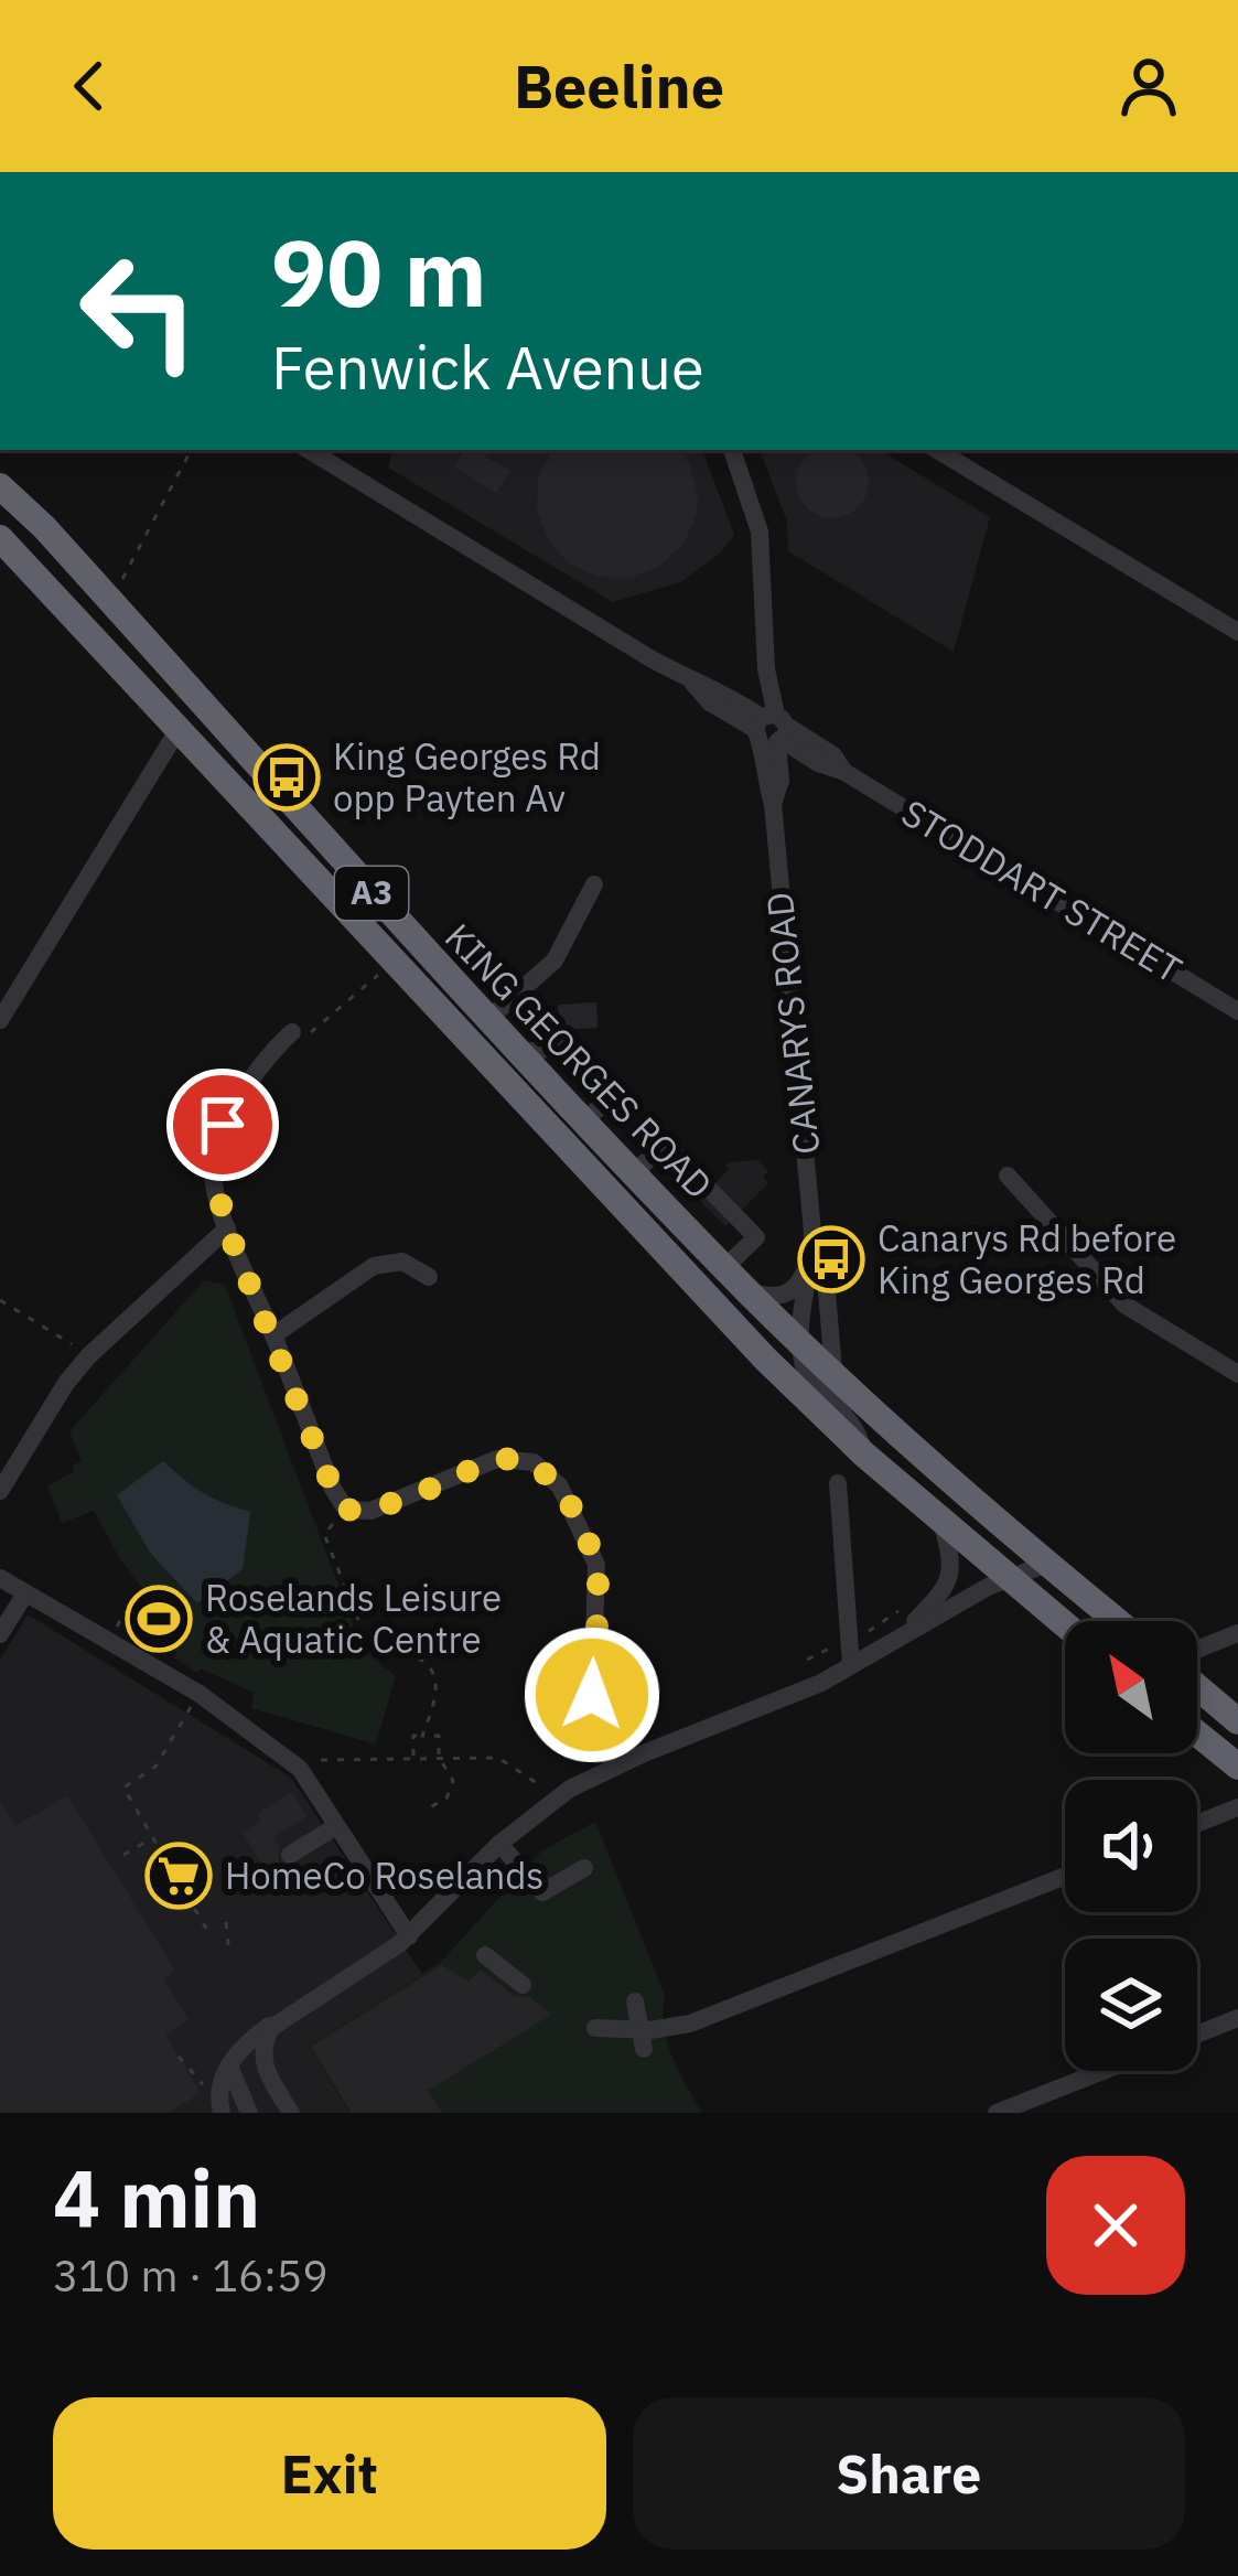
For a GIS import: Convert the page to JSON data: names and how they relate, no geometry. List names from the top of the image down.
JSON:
{
  "streets": {
    "highway": ["A3", "KING GEORGES ROAD"],
    "street": ["STODDART STREET", "CANARYS ROAD"]
  },
  "crossings": [
    ["STODDART STREET", "CANARYS ROAD"],
    ["CANARYS ROAD", "KING GEORGES ROAD"]
  ],
  "places": {
    "bus stop": ["King Georges Rd opp Payten Av", "Canarys Rd before King Georges Rd"],
    "sports": ["Roselands Leisure & Aquatic Centre"],
    "supermarket": ["HomeCo Roselands"]
  },
  "north": "top left",
  "page": {
    "header": "Beeline",
    "turn": ["90 m", "Fenwick Avenue"],
    "heading": ["4 min", "310 m · 16:59"],
    "buttons": ["Exit", "Share"]
  }
}
